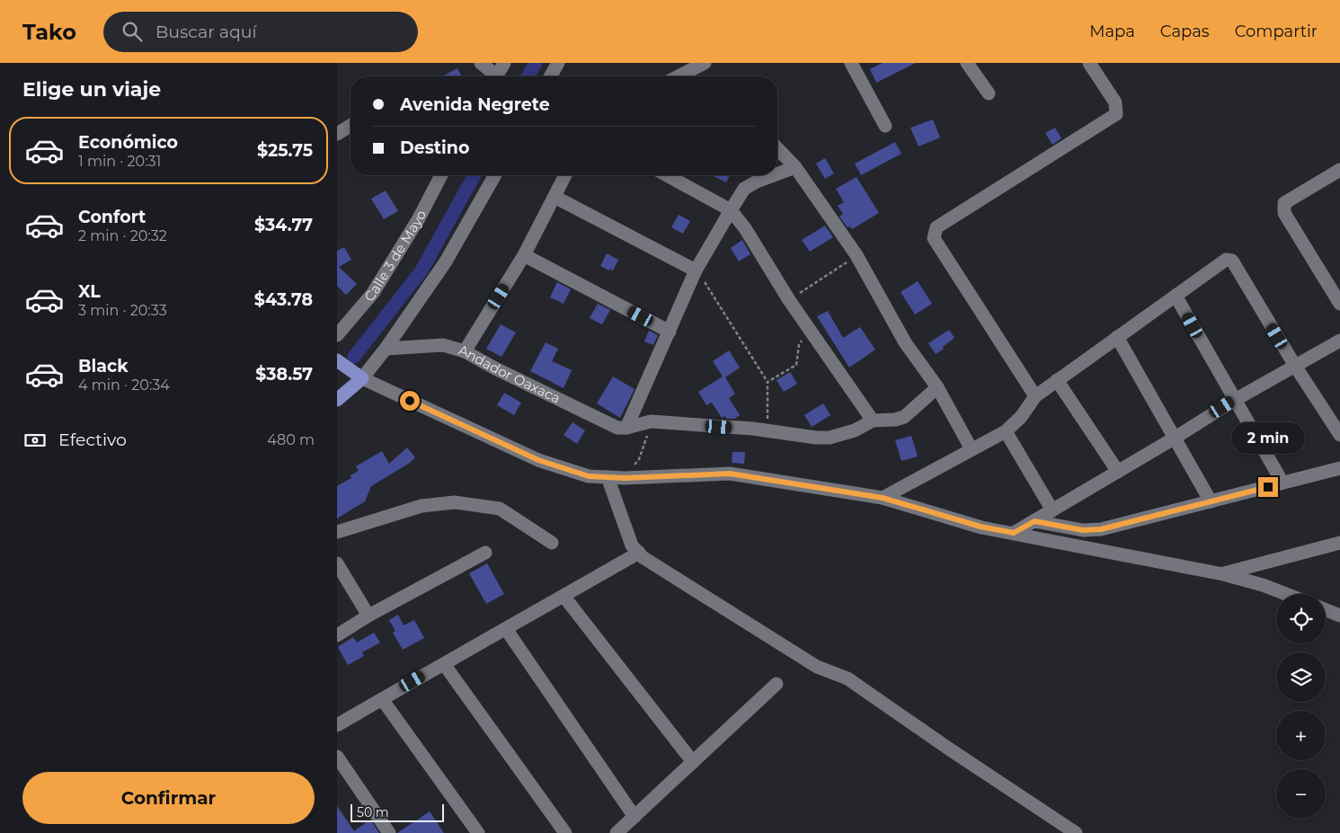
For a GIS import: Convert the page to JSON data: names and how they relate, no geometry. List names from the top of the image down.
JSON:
{
  "streets": {
    "street": ["Calle 3 de Mayo", "Andador Oaxaca"]
  },
  "scale_bar": "50 m",
  "page": {
    "header": "Tako",
    "search": "Buscar aquí",
    "nav": ["Mapa", "Capas", "Compartir"],
    "heading": "Elige un viaje",
    "banner": ["Avenida Negrete", "Destino"],
    "list": [
      {
        "name": "Económico",
        "note": "1 min · 20:31",
        "value": "$25.75"
      },
      {
        "name": "Confort",
        "note": "2 min · 20:32",
        "value": "$34.77"
      },
      {
        "name": "XL",
        "note": "3 min · 20:33",
        "value": "$43.78"
      },
      {
        "name": "Black",
        "note": "4 min · 20:34",
        "value": "$38.57"
      }
    ],
    "pay": ["Efectivo", "480 m"],
    "bubble": "2 min",
    "map_buttons": ["+", "−"],
    "buttons": "Confirmar",
    "scale": "50 m"
  }
}
